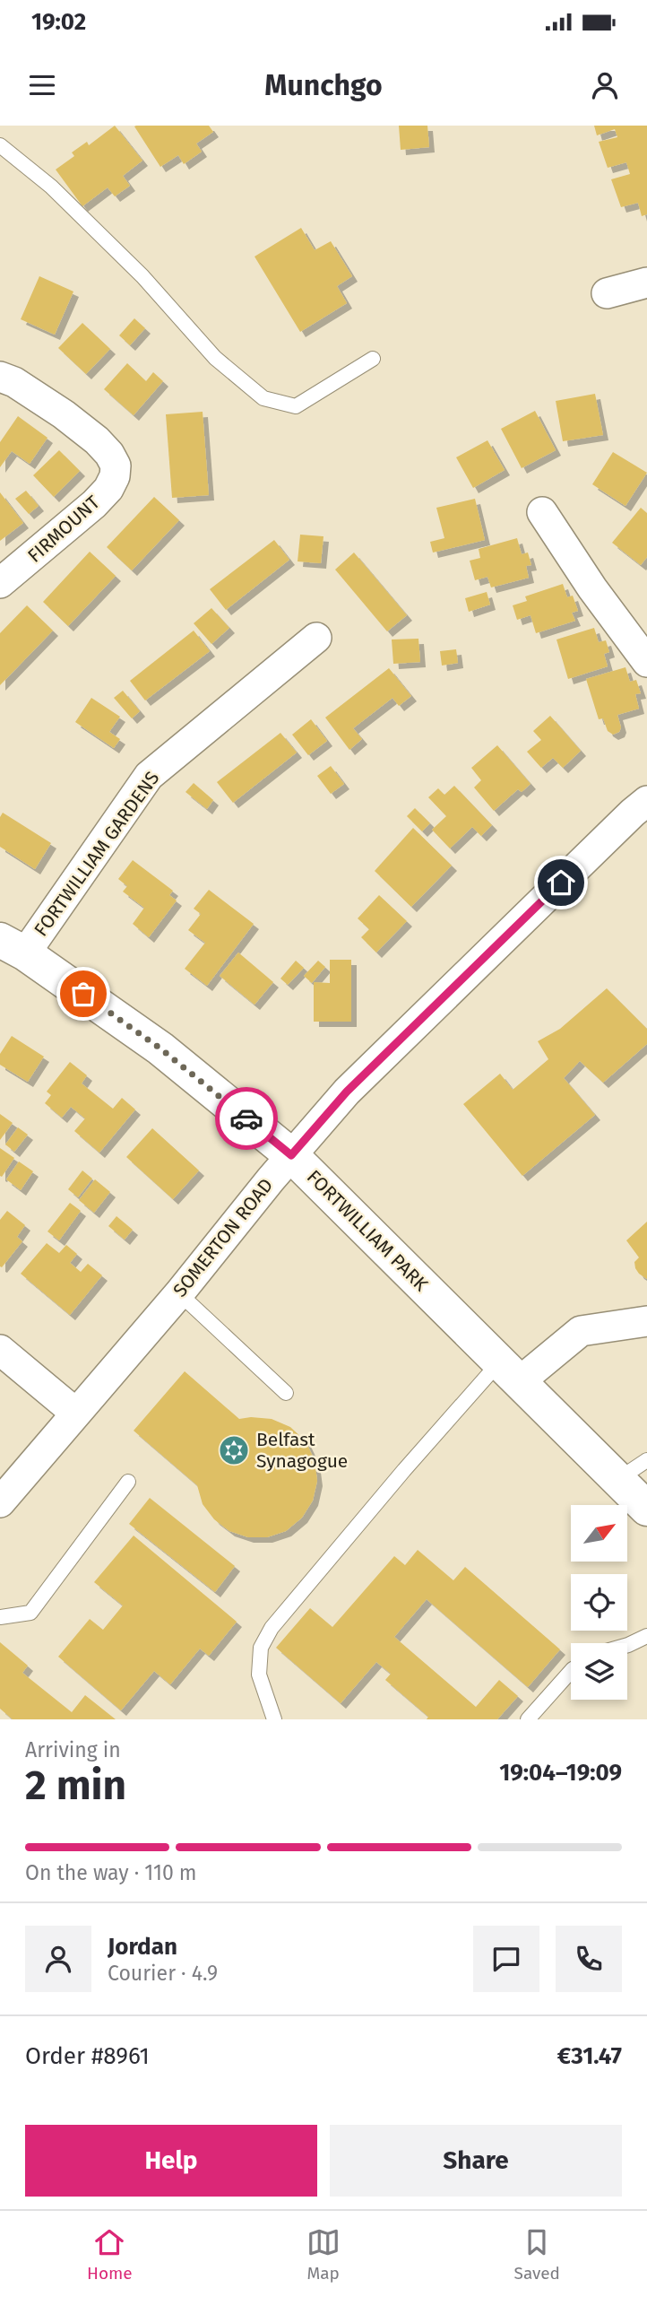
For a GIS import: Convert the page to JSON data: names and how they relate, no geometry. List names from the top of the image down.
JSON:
{
  "streets": {
    "street": [
      "FIRMOUNT",
      "FORTWILLIAM GARDENS",
      "FORTWILLIAM PARK",
      "SOMERTON ROAD"
    ]
  },
  "crossings": [
    ["FORTWILLIAM GARDENS", "FORTWILLIAM PARK"],
    ["FORTWILLIAM PARK", "SOMERTON ROAD"]
  ],
  "places": {
    "synagogue": ["Belfast Synagogue"]
  },
  "north": "top right",
  "page": {
    "status": "19:02",
    "header": "Munchgo",
    "heading": ["2 min", "Arriving in", "19:04–19:09"],
    "panel": [
      "Jordan",
      "Courier · 4.9",
      "Order #8961",
      "€31.47"
    ],
    "bar": "On the way · 110 m",
    "buttons": ["Help", "Share"],
    "tabs": ["Home", "Map", "Saved"]
  }
}
